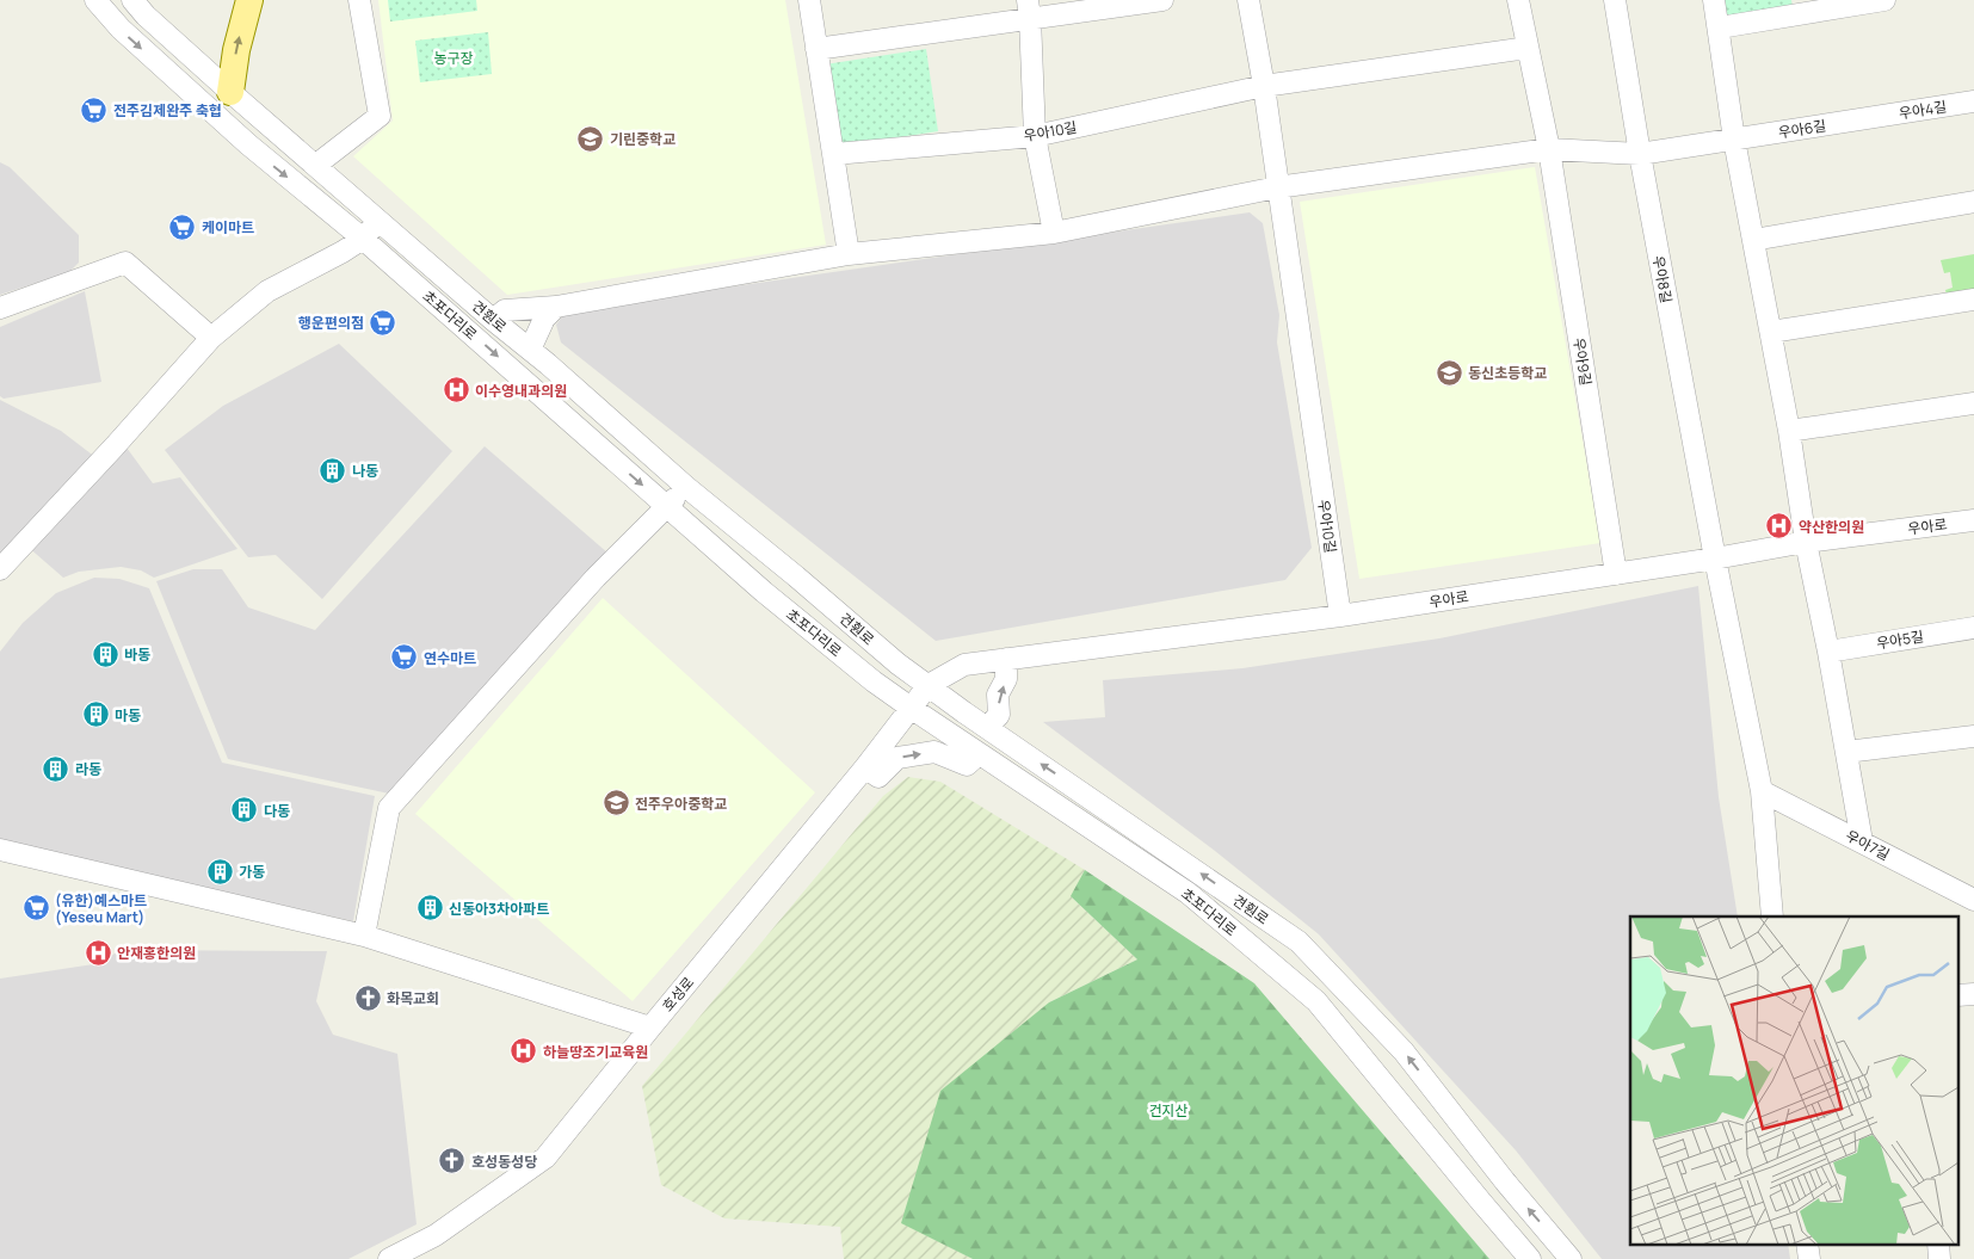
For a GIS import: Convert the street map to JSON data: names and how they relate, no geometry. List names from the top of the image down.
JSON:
{
  "streets": {
    "street": [
      "우아4길",
      "우아6길",
      "우아10길",
      "우아8길",
      "초포다리로",
      "견훤로",
      "우아9길",
      "우아로",
      "우아5길",
      "우아7길",
      "호성로"
    ]
  },
  "crossings": [
    ["우아4길", "우아6길"],
    ["우아6길", "우아8길"],
    ["우아6길", "우아9길"],
    ["우아10길", "우아9길"],
    ["우아10길", "우아로"],
    ["우아8길", "우아로"],
    ["초포다리로", "호성로"],
    ["견훤로", "우아로"],
    ["견훤로", "호성로"],
    ["우아9길", "우아로"],
    ["우아로", "호성로"]
  ],
  "one_way": ["초포다리로", "견훤로"],
  "parks": ["농구장", "건지산"],
  "places": {
    "supermarket": [
      "전주김제완주 축협",
      "케이마트",
      "행운편의점",
      "연수마트",
      "(유한)예스마트 (Yeseu Mart)"
    ],
    "school or university": ["기린중학교", "동신초등학교", "전주우아중학교"],
    "hospital": [
      "이수영내과의원",
      "약산한의원",
      "안재홍한의원",
      "하늘땅조기교육원"
    ],
    "building": [
      "나동",
      "바동",
      "마동",
      "라동",
      "다동",
      "가동",
      "신동아3차아파트"
    ],
    "church": ["화목교회", "호성동성당"]
  }
}
